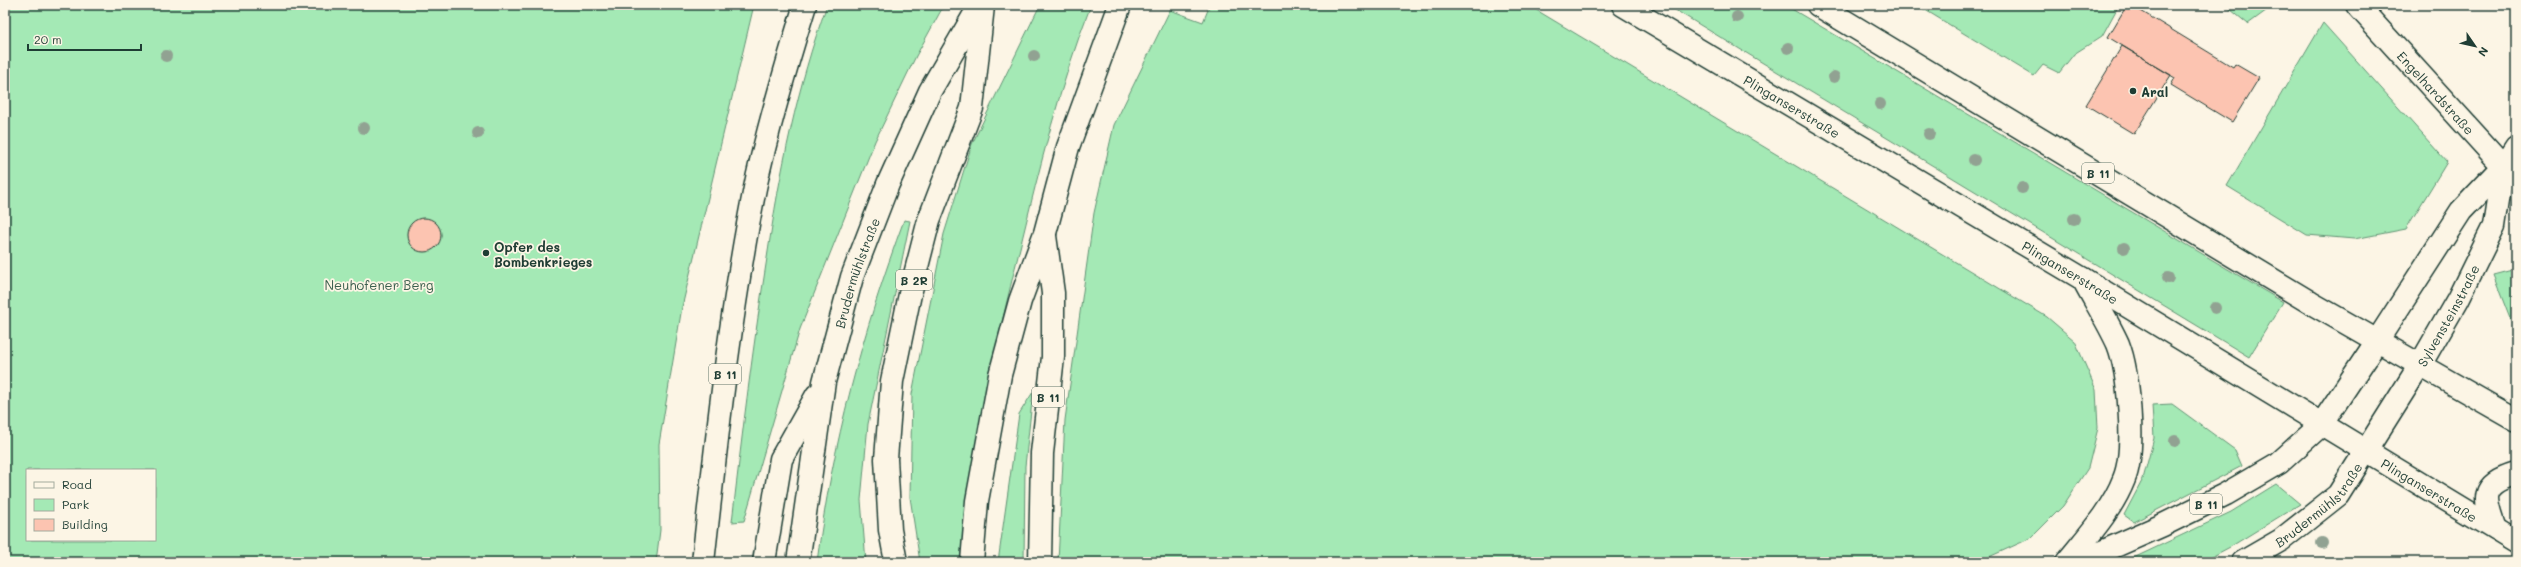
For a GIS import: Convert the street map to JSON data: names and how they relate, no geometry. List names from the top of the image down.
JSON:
{
  "streets": {
    "main road": [
      "Engelhardstraße",
      "Plinganserstraße",
      "B 11",
      "Brudermühlstraße",
      "B 2R",
      "Sylvensteinstraße"
    ]
  },
  "crossings": [
    ["Engelhardstraße", "Sylvensteinstraße"],
    ["Plinganserstraße", "B 11"],
    ["Plinganserstraße", "Brudermühlstraße"],
    ["Plinganserstraße", "Sylvensteinstraße"],
    ["B 11", "Sylvensteinstraße"],
    ["Brudermühlstraße", "B 2R"],
    ["Brudermühlstraße", "Sylvensteinstraße"]
  ],
  "parks": ["Neuhofener Berg"],
  "places": ["Aral", "Opfer des Bombenkrieges"],
  "legend": ["Road", "Park", "Building"],
  "scale_bar": "20 m",
  "north": "bottom right"
}
